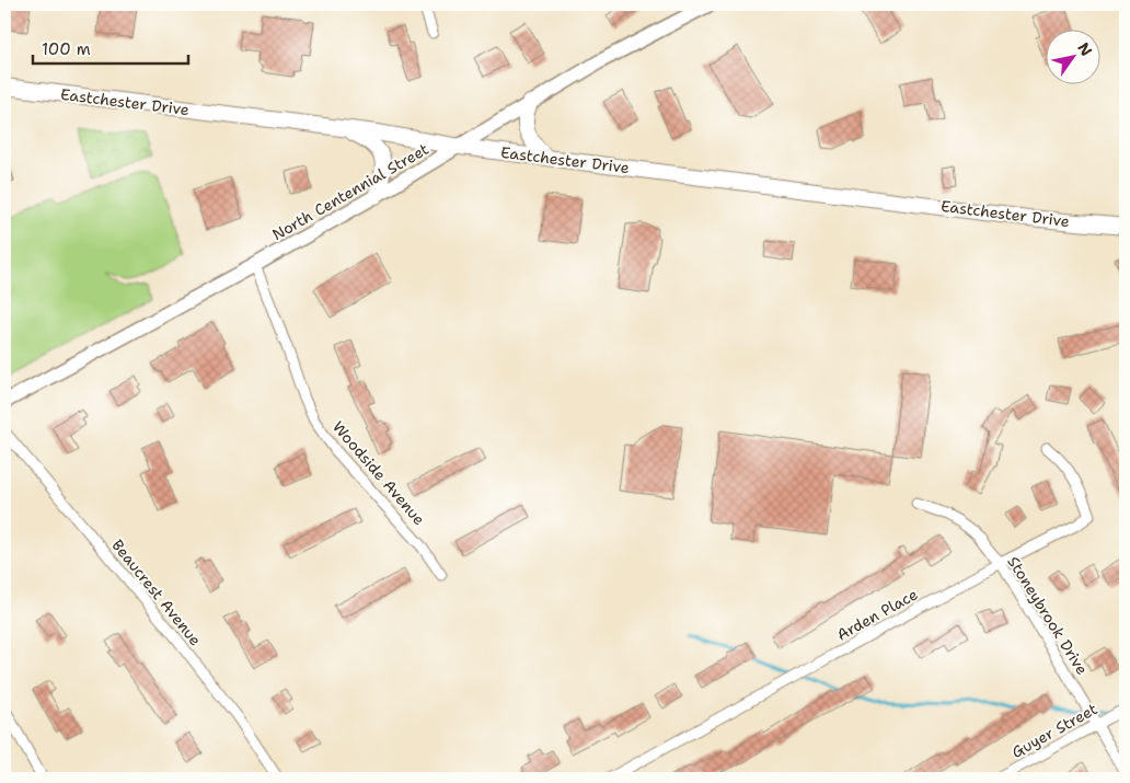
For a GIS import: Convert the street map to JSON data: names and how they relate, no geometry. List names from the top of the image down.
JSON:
{
  "streets": {
    "main road": ["Eastchester Drive", "North Centennial Street"],
    "street": [
      "Woodside Avenue",
      "Beaucrest Avenue",
      "Arden Place",
      "Stoneybrook Drive",
      "Guyer Street"
    ]
  },
  "crossings": [
    ["Eastchester Drive", "North Centennial Street"],
    ["North Centennial Street", "Woodside Avenue"],
    ["Arden Place", "Stoneybrook Drive"],
    ["Stoneybrook Drive", "Guyer Street"]
  ],
  "scale_bar": "100 m",
  "north": "top right"
}
